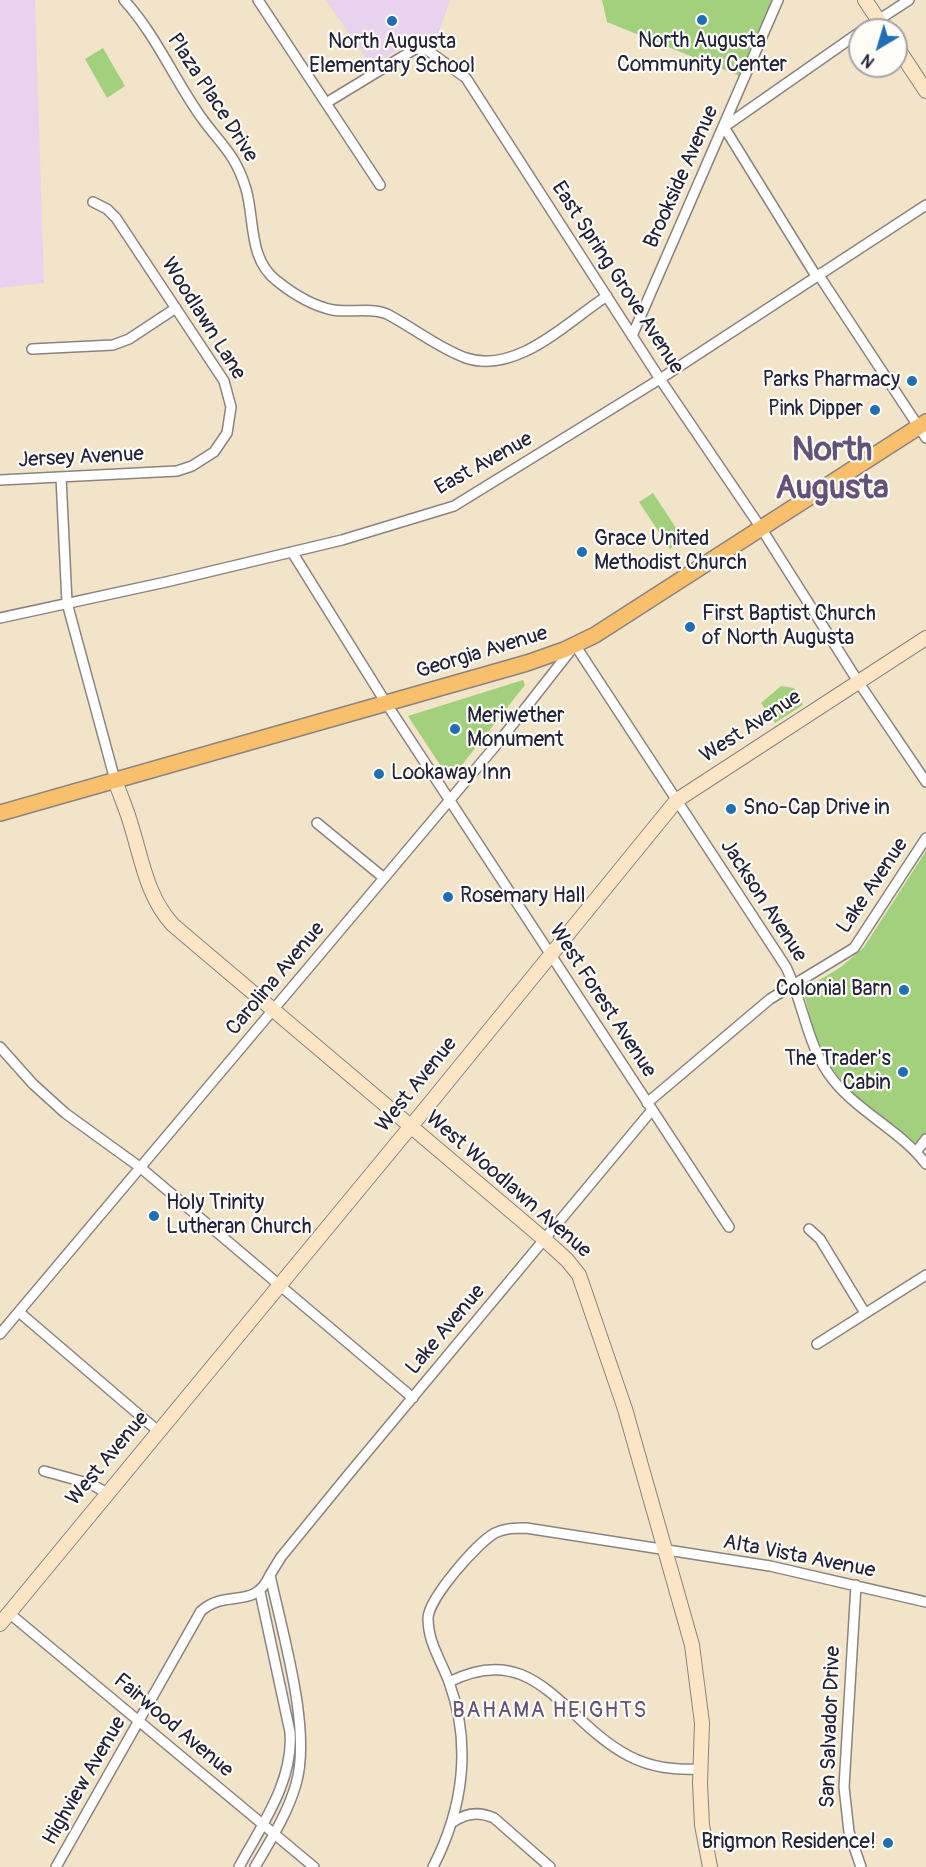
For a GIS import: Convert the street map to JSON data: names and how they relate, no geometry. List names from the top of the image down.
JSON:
{
  "streets": {
    "main road": ["Georgia Avenue"],
    "street": [
      "Plaza Place Drive",
      "Brookside Avenue",
      "East Spring Grove Avenue",
      "Woodlawn Lane",
      "Jersey Avenue",
      "East Avenue",
      "West Avenue",
      "Lake Avenue",
      "Jackson Avenue",
      "Carolina Avenue",
      "West Forest Avenue",
      "West Woodlawn Avenue",
      "Alta Vista Avenue",
      "Fairwood Avenue",
      "San Salvador Drive",
      "Highview Avenue"
    ]
  },
  "crossings": [
    ["Plaza Place Drive", "East Spring Grove Avenue"],
    ["Brookside Avenue", "East Spring Grove Avenue"],
    ["East Spring Grove Avenue", "East Avenue"],
    ["East Spring Grove Avenue", "Georgia Avenue"],
    ["East Spring Grove Avenue", "West Avenue"],
    ["Woodlawn Lane", "Jersey Avenue"],
    ["East Avenue", "West Forest Avenue"],
    ["Georgia Avenue", "Jackson Avenue"],
    ["Georgia Avenue", "Carolina Avenue"],
    ["Georgia Avenue", "West Forest Avenue"],
    ["Georgia Avenue", "West Woodlawn Avenue"],
    ["West Avenue", "Jackson Avenue"],
    ["West Avenue", "West Forest Avenue"],
    ["West Avenue", "West Woodlawn Avenue"],
    ["West Avenue", "Fairwood Avenue"],
    ["Lake Avenue", "Jackson Avenue"],
    ["Lake Avenue", "West Forest Avenue"],
    ["Lake Avenue", "West Woodlawn Avenue"],
    ["Lake Avenue", "Highview Avenue"],
    ["Jackson Avenue", "Carolina Avenue"],
    ["Carolina Avenue", "West Forest Avenue"],
    ["Carolina Avenue", "West Woodlawn Avenue"],
    ["West Woodlawn Avenue", "Alta Vista Avenue"],
    ["Alta Vista Avenue", "San Salvador Drive"],
    ["Fairwood Avenue", "Highview Avenue"]
  ],
  "districts": ["North Augusta", "BAHAMA HEIGHTS"],
  "places": [
    "North Augusta Community Center",
    "North Augusta Elementary School",
    "Parks Pharmacy",
    "Pink Dipper",
    "Grace United Methodist Church",
    "First Baptist Church of North Augusta",
    "Meriwether Monument",
    "Lookaway Inn",
    "Sno-Cap Drive in",
    "Rosemary Hall",
    "Colonial Barn",
    "The Trader's Cabin",
    "Holy Trinity Lutheran Church",
    "Brigmon Residence!"
  ],
  "north": "bottom left"
}
